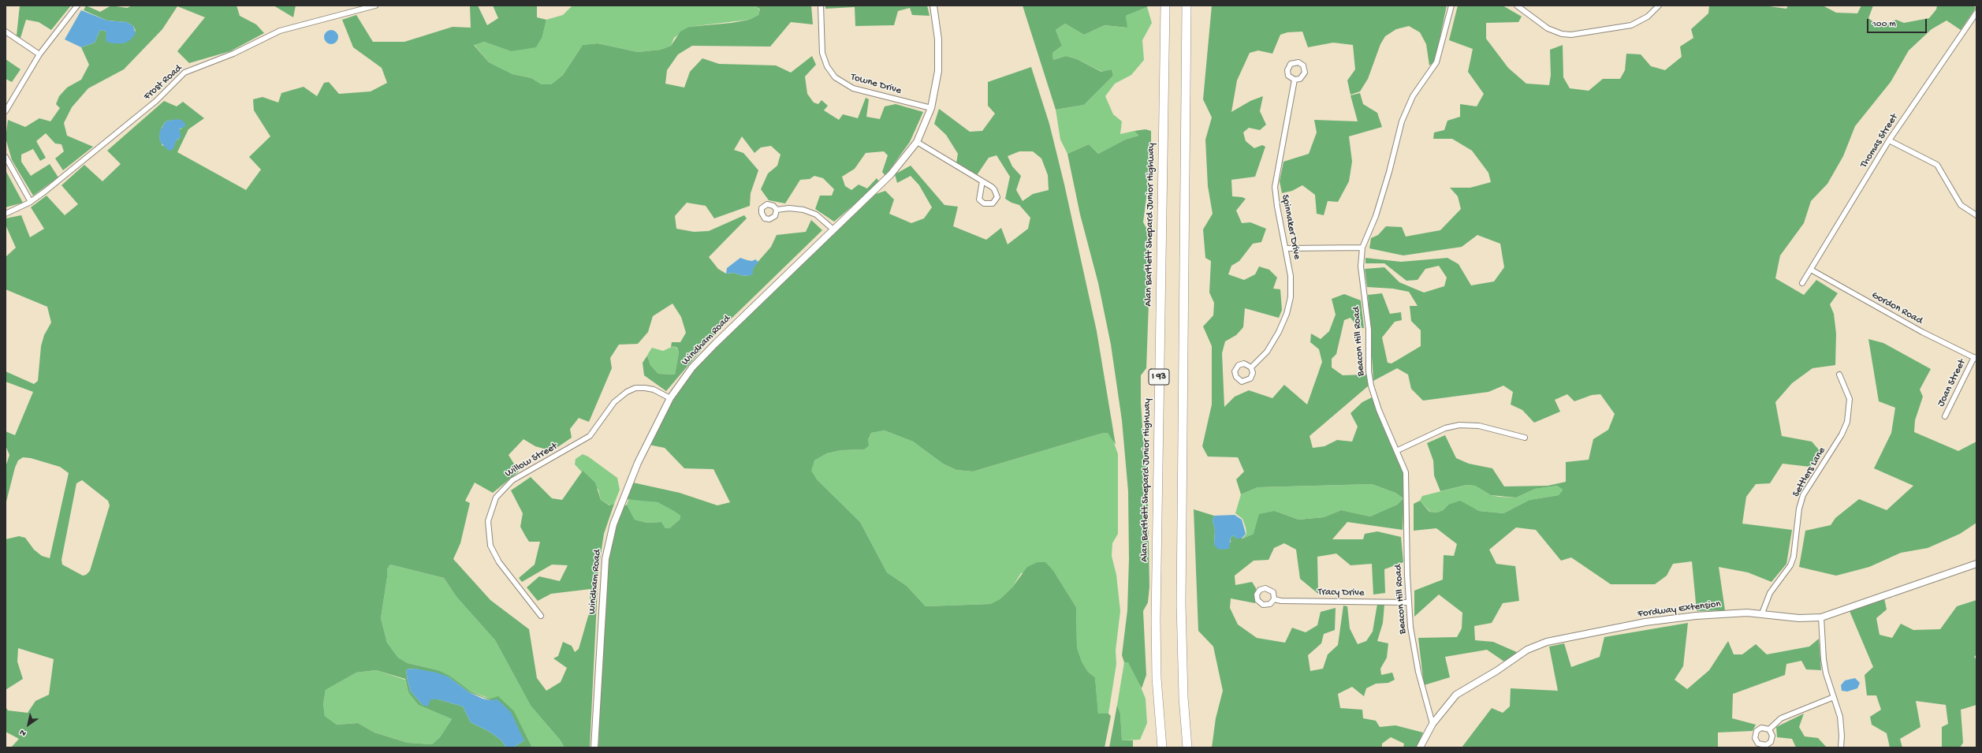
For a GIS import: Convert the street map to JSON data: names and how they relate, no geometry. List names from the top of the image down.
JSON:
{
  "streets": {
    "highway": ["Alan Bartlett Shepard Junior Highway", "I 93"],
    "street": [
      "Frost Road",
      "Towne Drive",
      "Thomas Street",
      "Spinnaker Drive",
      "Gordon Road",
      "Windham Road",
      "Beacon Hill Road",
      "Joan Street",
      "Willow Street",
      "Settlers Lane",
      "Tracy Drive",
      "Fordway Extension"
    ]
  },
  "crossings": [
    ["Towne Drive", "Windham Road"],
    ["Thomas Street", "Gordon Road"],
    ["Gordon Road", "Joan Street"],
    ["Windham Road", "Willow Street"],
    ["Beacon Hill Road", "Tracy Drive"],
    ["Beacon Hill Road", "Fordway Extension"],
    ["Settlers Lane", "Fordway Extension"]
  ],
  "scale_bar": "100 m",
  "north": "bottom left"
}
